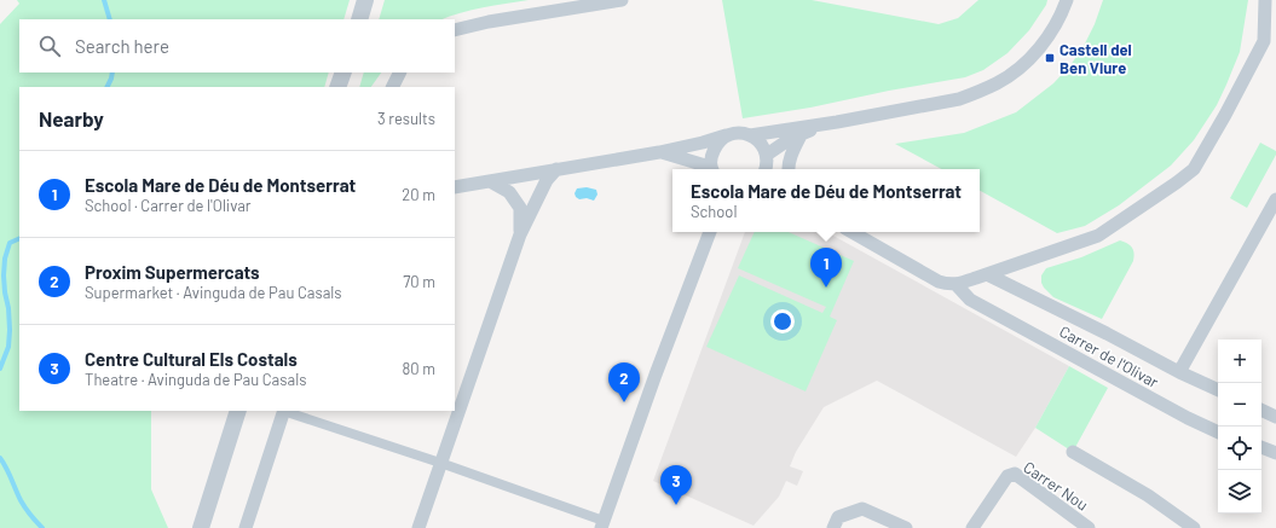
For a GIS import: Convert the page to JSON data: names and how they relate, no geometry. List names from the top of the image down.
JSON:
{
  "streets": {
    "street": ["Carrer de l'Olivar", "Carrer Nou"]
  },
  "places": {
    "transit": ["Castell del Ben Viure"]
  },
  "page": {
    "search": "Search here",
    "heading": ["Nearby", "3 results"],
    "list": [
      {
        "mark": "1",
        "name": "Escola Mare de Déu de Montserrat",
        "note": "School · Carrer de l'Olivar",
        "value": "20 m"
      },
      {
        "mark": "2",
        "name": "Proxim Supermercats",
        "note": "Supermarket · Avinguda de Pau Casals",
        "value": "70 m"
      },
      {
        "mark": "3",
        "name": "Centre Cultural Els Costals",
        "note": "Theatre · Avinguda de Pau Casals",
        "value": "80 m"
      }
    ],
    "popup": ["Escola Mare de Déu de Montserrat", "School"],
    "pins": ["1", "2", "3"],
    "map_buttons": ["+", "−"]
  }
}
